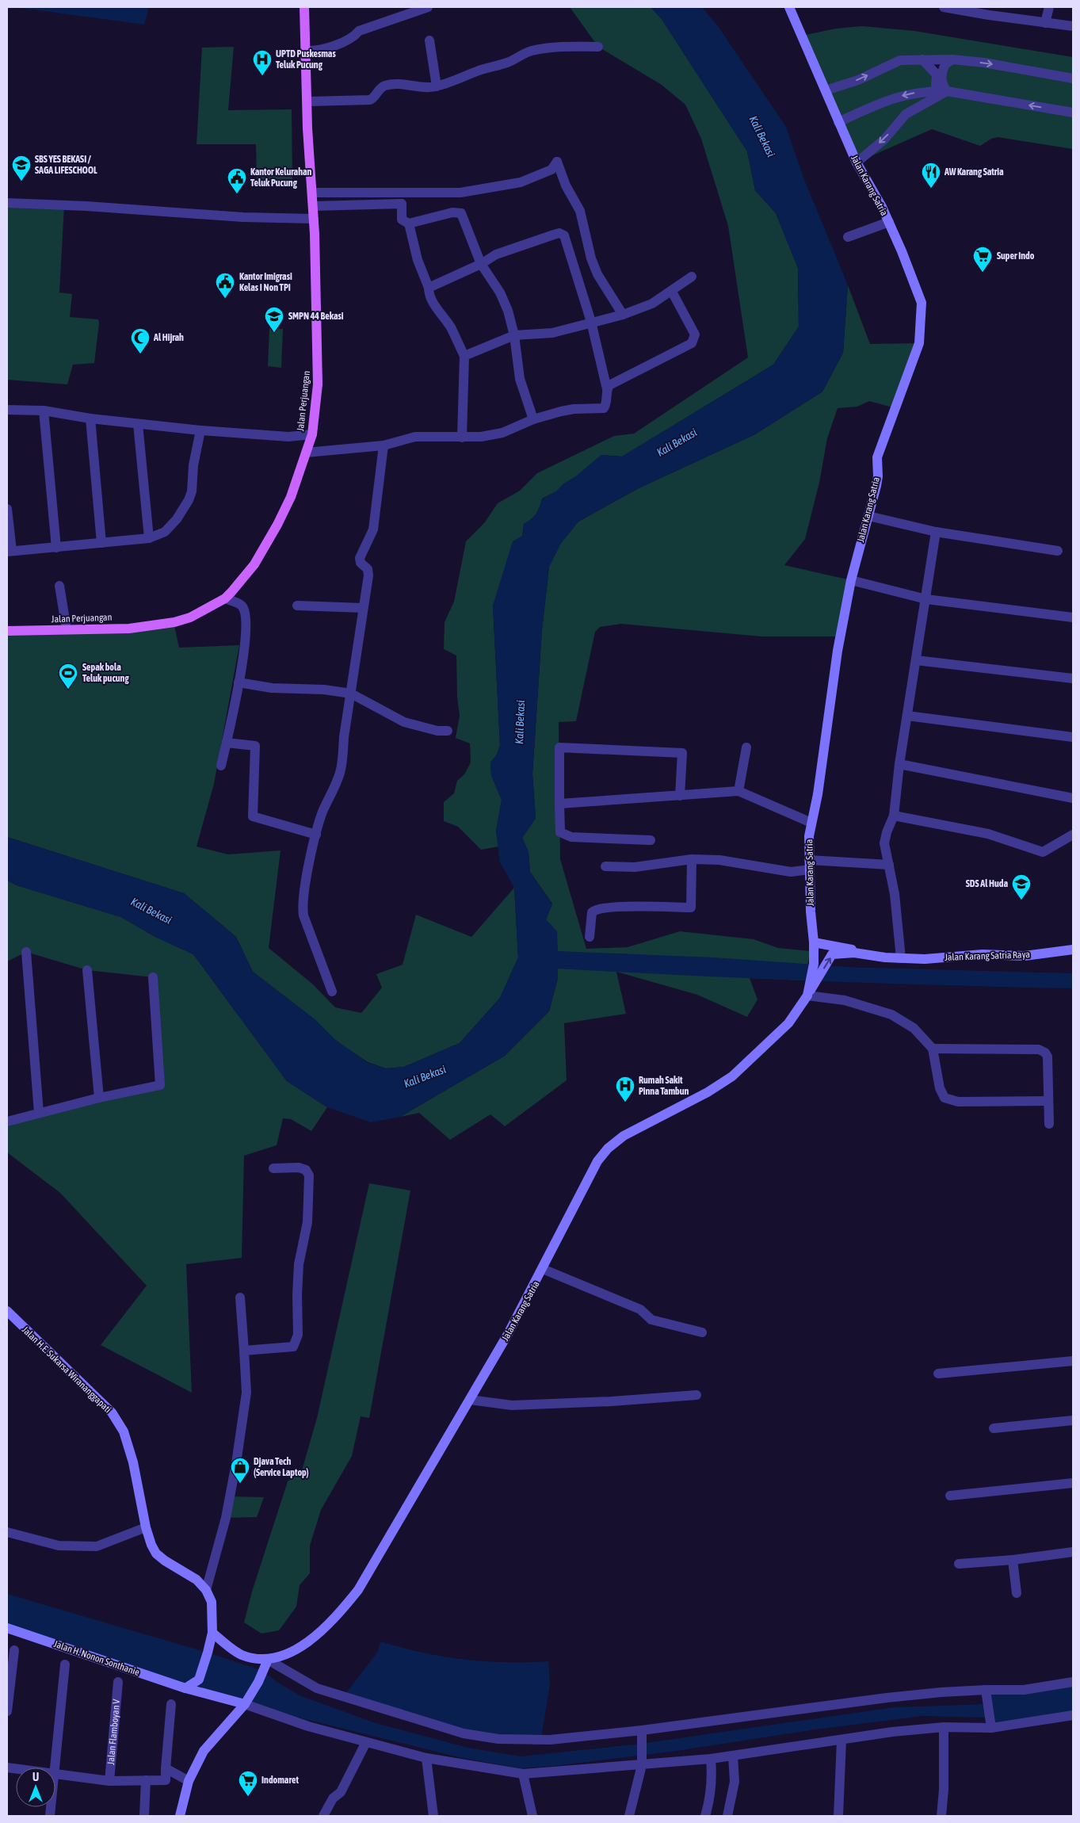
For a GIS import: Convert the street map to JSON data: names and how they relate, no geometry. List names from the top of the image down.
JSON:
{
  "streets": {
    "main road": ["Jalan Perjuangan"],
    "street": [
      "Jalan Karang Satria",
      "Jalan Karang Satria Raya",
      "Jalan H.E. Sukarsa Wirananggapati",
      "Jalan H. Nonon Sonthanie",
      "Jalan Flamboyan V"
    ]
  },
  "water": ["Kali Bekasi"],
  "places": {
    "hospital": ["UPTD Puskesmas Teluk Pucung", "Rumah Sakit Pinna Tambun"],
    "school or university": ["SBS YES BEKASI / SAGA LIFESCHOOL", "SMPN 44 Bekasi", "SDS Al Huda"],
    "restaurant": ["AW Karang Satria"],
    "public building": ["Kantor Kelurahan Teluk Pucung", "Kantor Imigrasi Kelas I Non TPI"],
    "supermarket": ["Super Indo", "Indomaret"],
    "mosque": ["Al Hijrah"],
    "sports": ["Sepak bola Teluk pucung"],
    "shop": ["Djava Tech (Service Laptop)"]
  },
  "north": "top"
}
